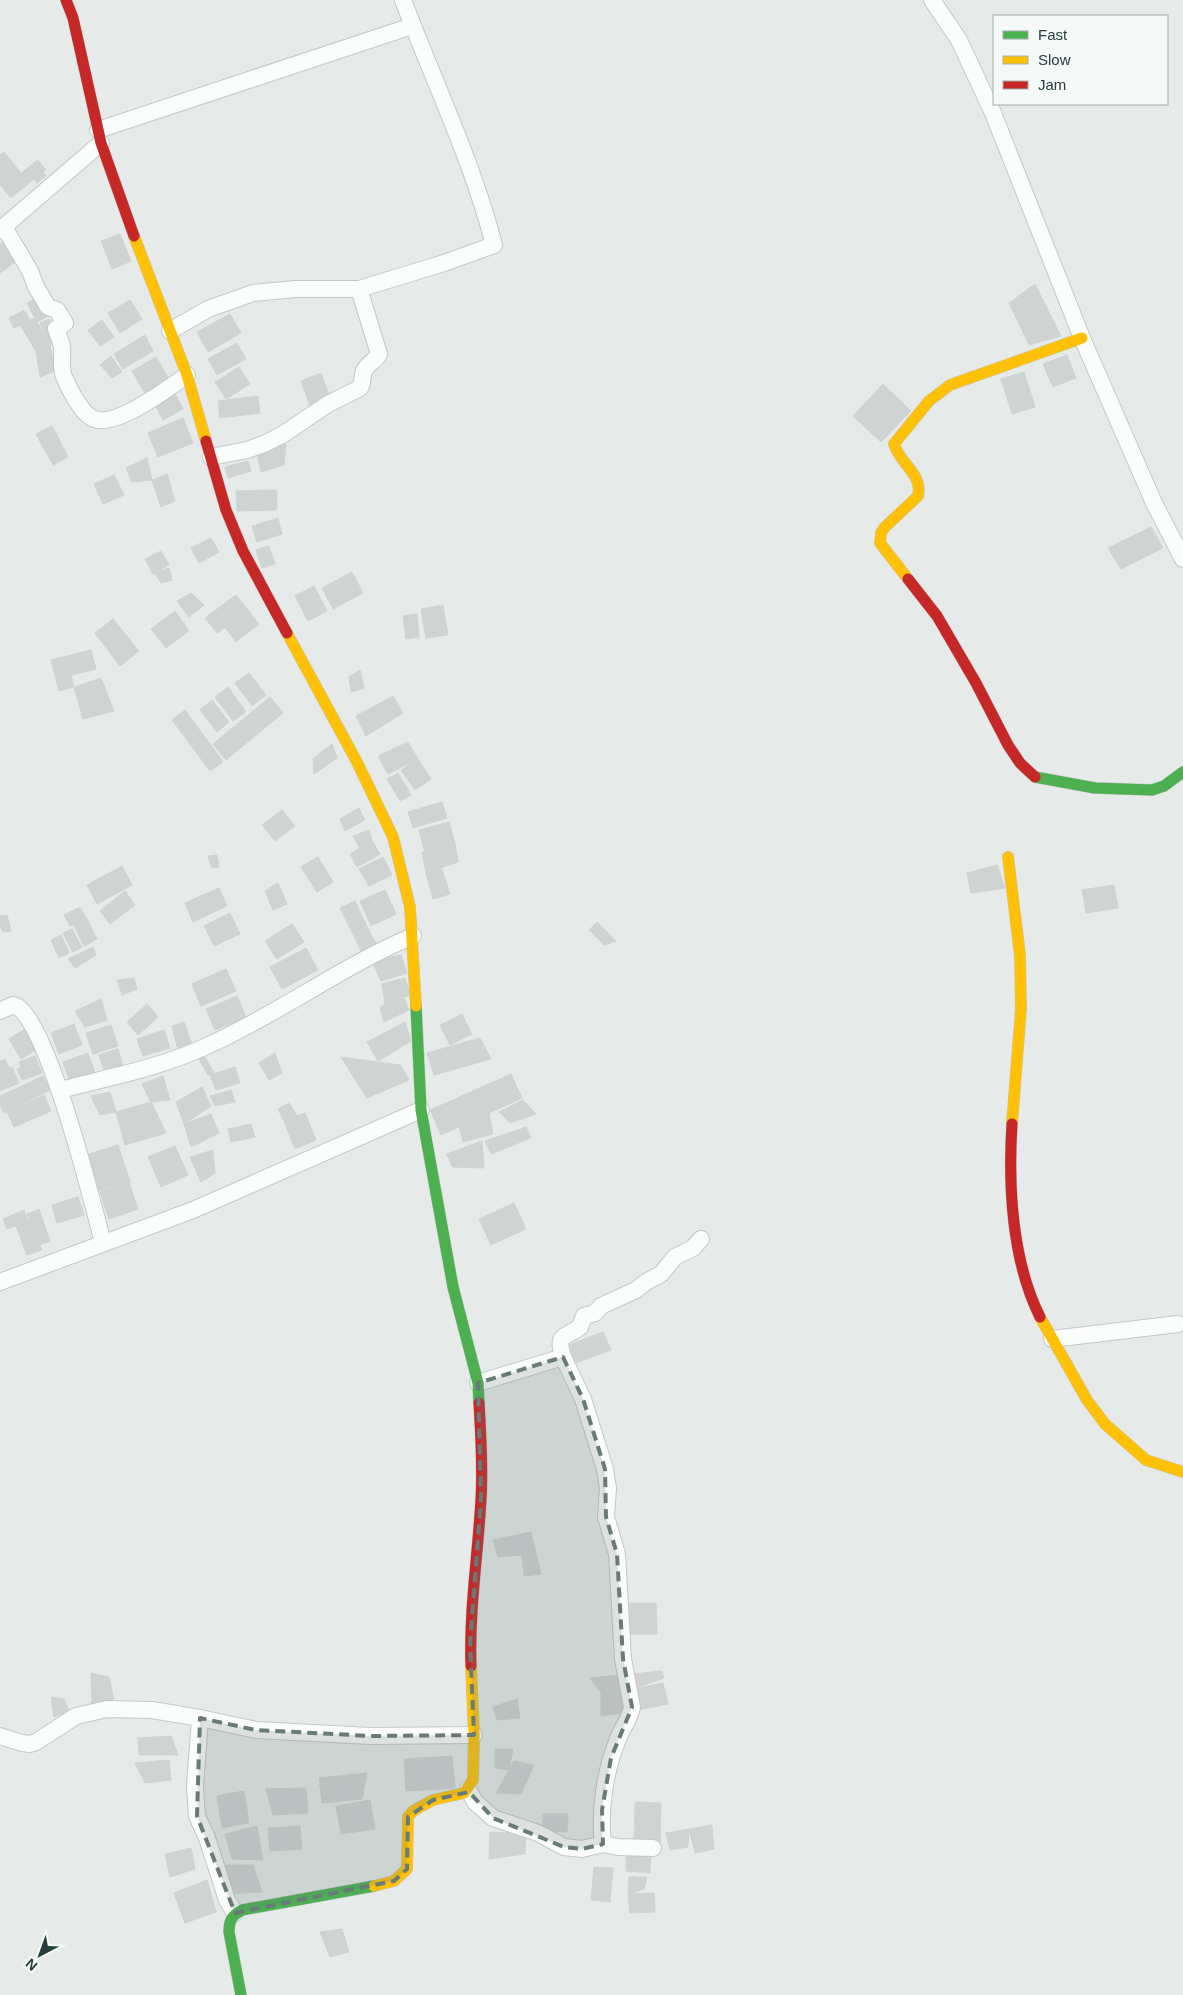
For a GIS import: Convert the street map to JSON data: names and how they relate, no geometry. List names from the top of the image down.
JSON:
{
  "legend": ["Fast", "Slow", "Jam"],
  "north": "bottom left"
}
